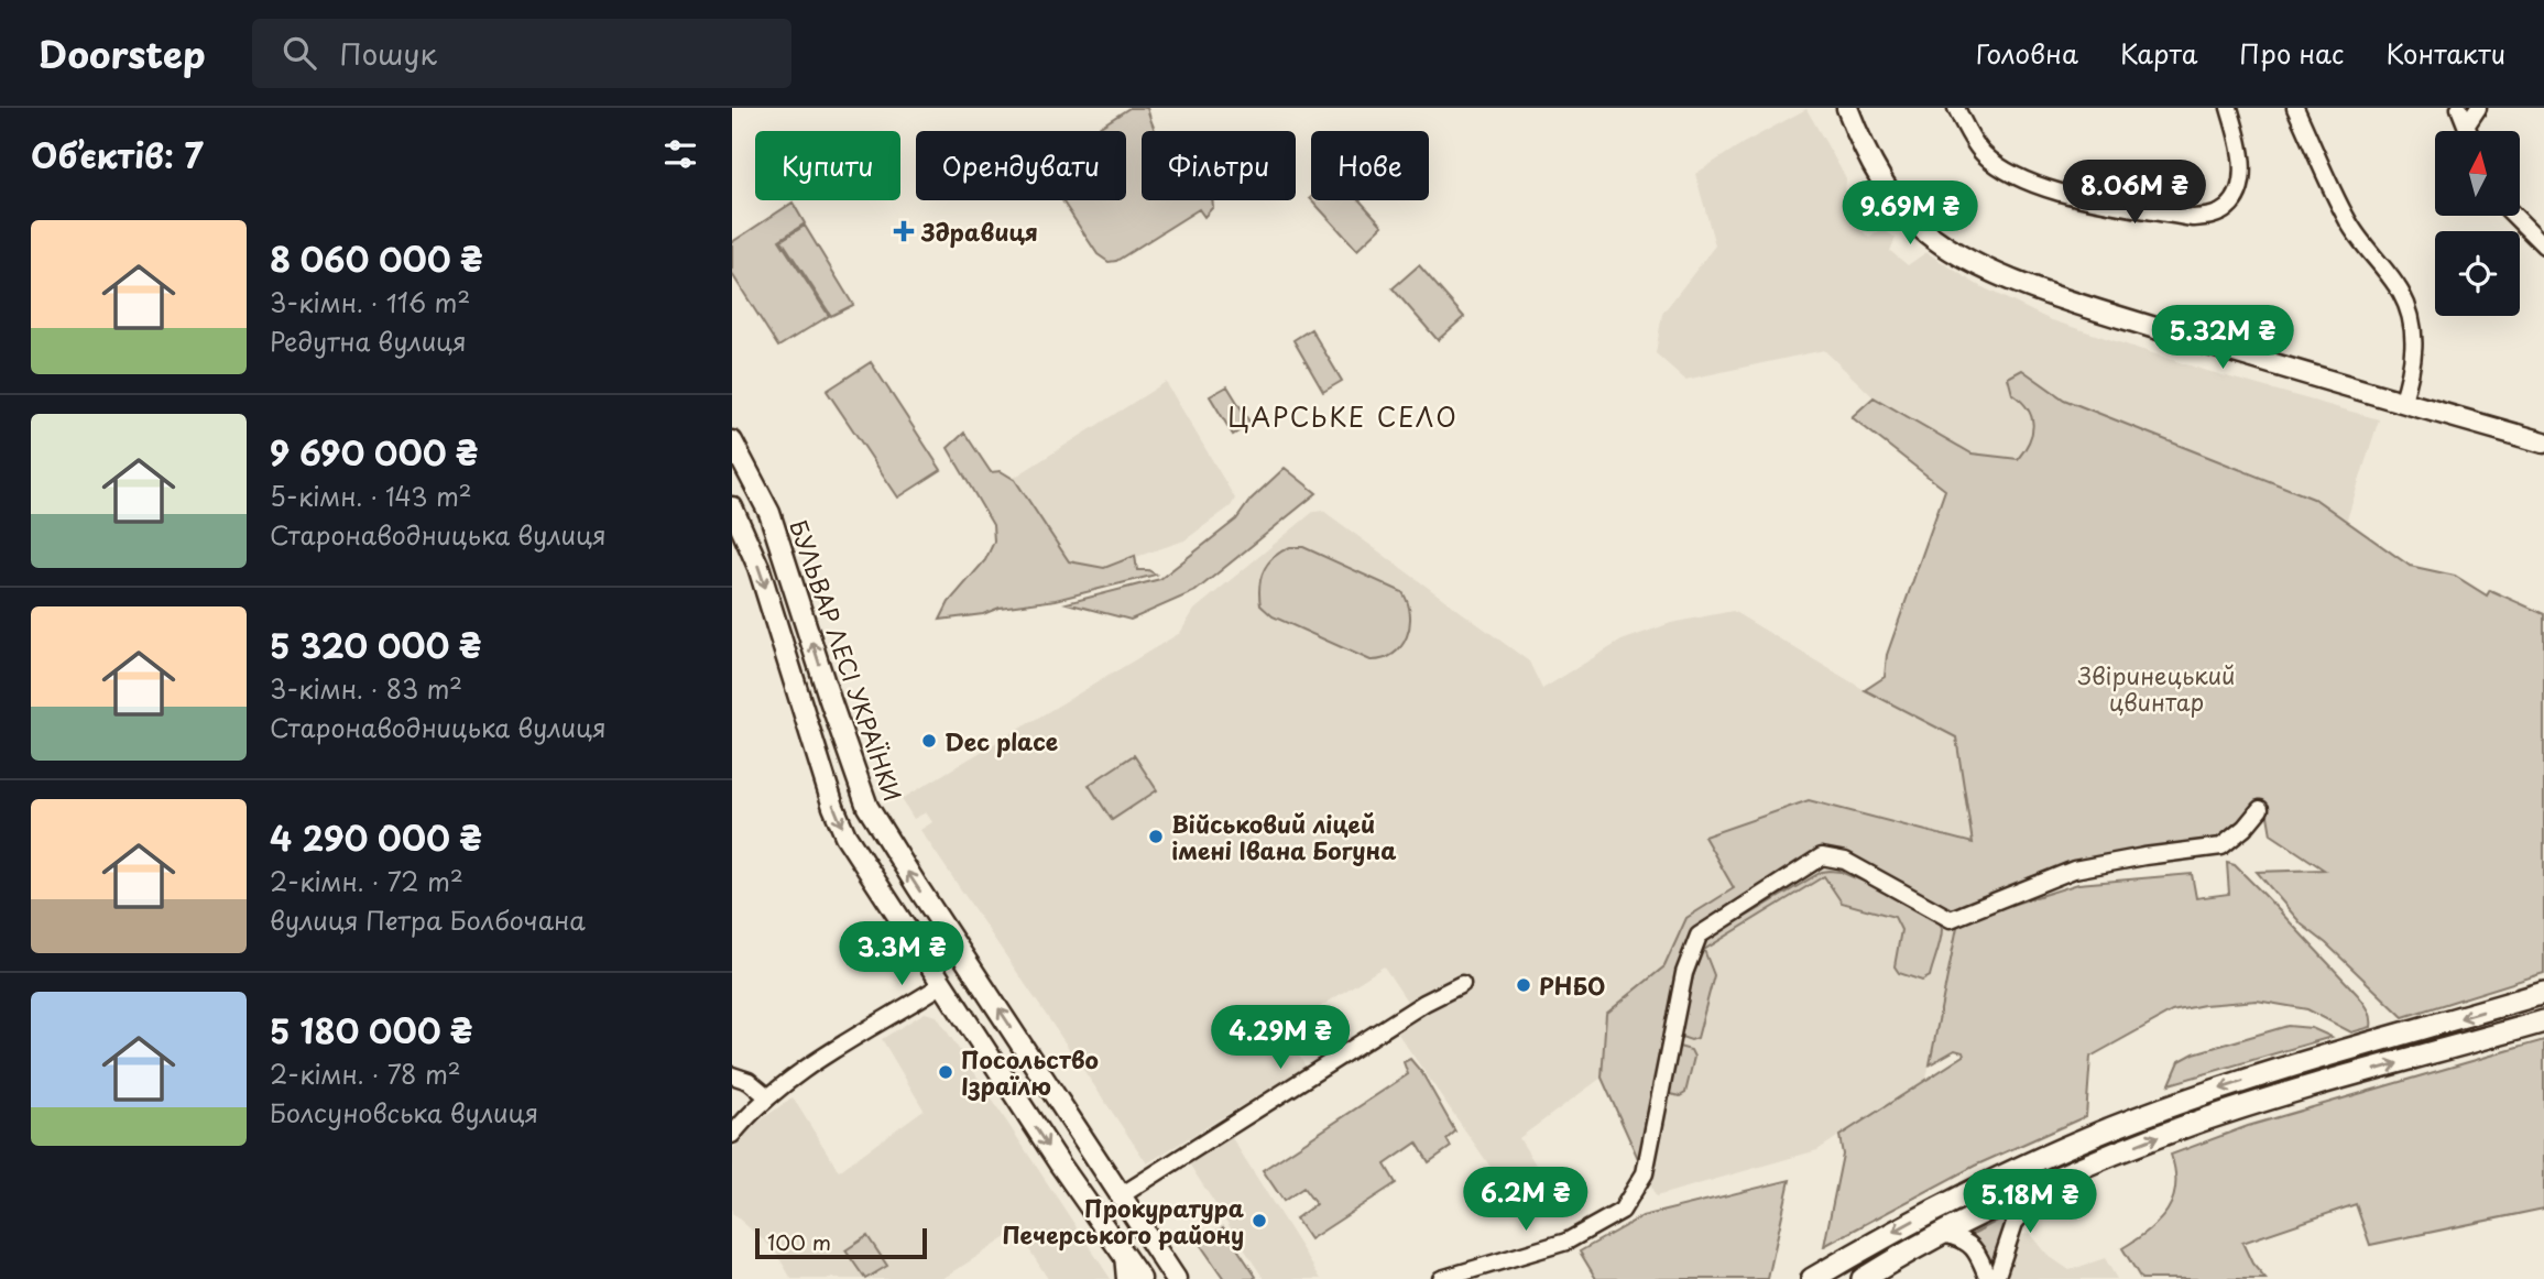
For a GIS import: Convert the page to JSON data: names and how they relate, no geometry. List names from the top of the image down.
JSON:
{
  "streets": {
    "main road": ["БУЛЬВАР ЛЕСІ УКРАЇНКИ"]
  },
  "districts": ["ЦАРСЬКЕ СЕЛО"],
  "parks": ["Звіринецький цвинтар"],
  "places": {
    "health": ["Здравиця"],
    "other": [
      "Dec place",
      "Військовий ліцей імені Івана Богуна",
      "РНБО",
      "Посольство Ізраїлю",
      "Прокуратура Печерського району"
    ]
  },
  "scale_bar": "100 m",
  "north": "top",
  "page": {
    "header": "Doorstep",
    "search": "Пошук",
    "nav": [
      "Головна",
      "Карта",
      "Про нас",
      "Контакти"
    ],
    "heading": "Об’єктів: 7",
    "chip": [
      "Купити",
      "Орендувати",
      "Фільтри",
      "Нове"
    ],
    "price": [
      "8.06M ₴",
      "9.69M ₴",
      "5.32M ₴",
      "3.3M ₴",
      "4.29M ₴",
      "6.2M ₴",
      "5.18M ₴"
    ],
    "list": [
      {
        "name": "8 060 000 ₴",
        "note": "3-кімн. · 116 m² · Редутна вулиця"
      },
      {
        "name": "9 690 000 ₴",
        "note": "5-кімн. · 143 m² · Старонаводницька вулиця"
      },
      {
        "name": "5 320 000 ₴",
        "note": "3-кімн. · 83 m² · Старонаводницька вулиця"
      },
      {
        "name": "4 290 000 ₴",
        "note": "2-кімн. · 72 m² · вулиця Петра Болбочана"
      },
      {
        "name": "5 180 000 ₴",
        "note": "2-кімн. · 78 m² · Болсуновська вулиця"
      }
    ],
    "scale": "100 m"
  }
}
